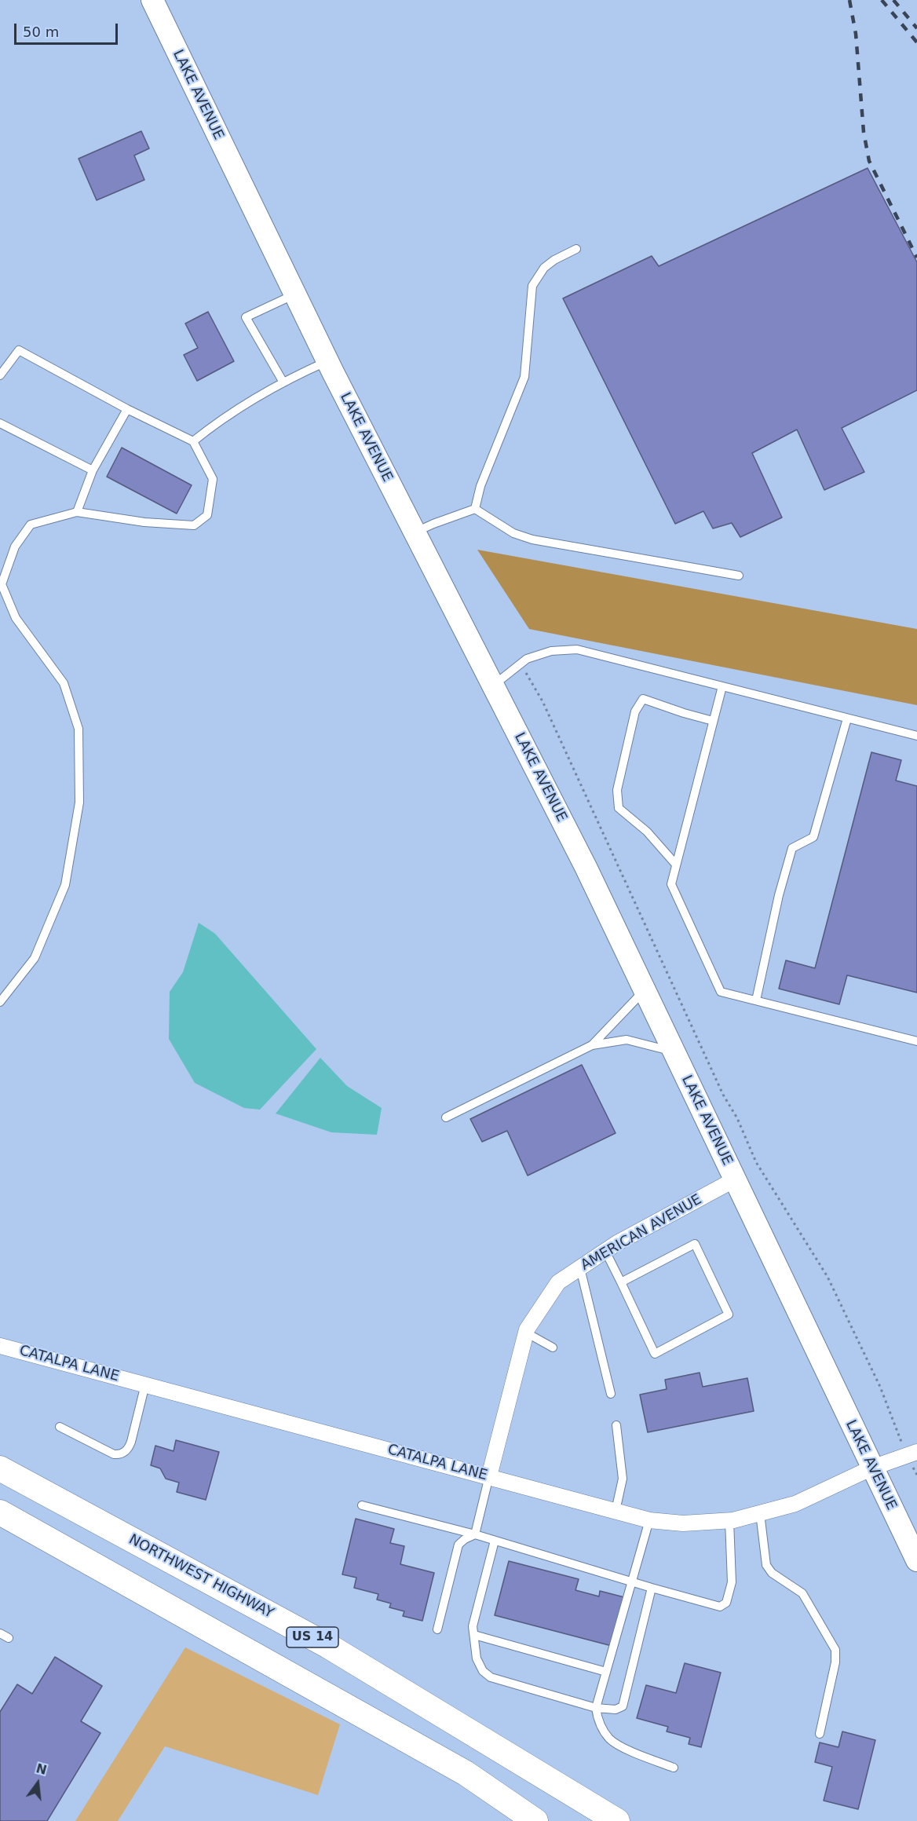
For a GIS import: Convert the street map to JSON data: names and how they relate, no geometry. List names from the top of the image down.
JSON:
{
  "streets": {
    "main road": ["NORTHWEST HIGHWAY", "US 14"],
    "street": ["LAKE AVENUE", "AMERICAN AVENUE", "CATALPA LANE"]
  },
  "crossings": [
    ["LAKE AVENUE", "AMERICAN AVENUE"],
    ["LAKE AVENUE", "CATALPA LANE"],
    ["AMERICAN AVENUE", "CATALPA LANE"]
  ],
  "scale_bar": "50 m",
  "north": "top"
}
